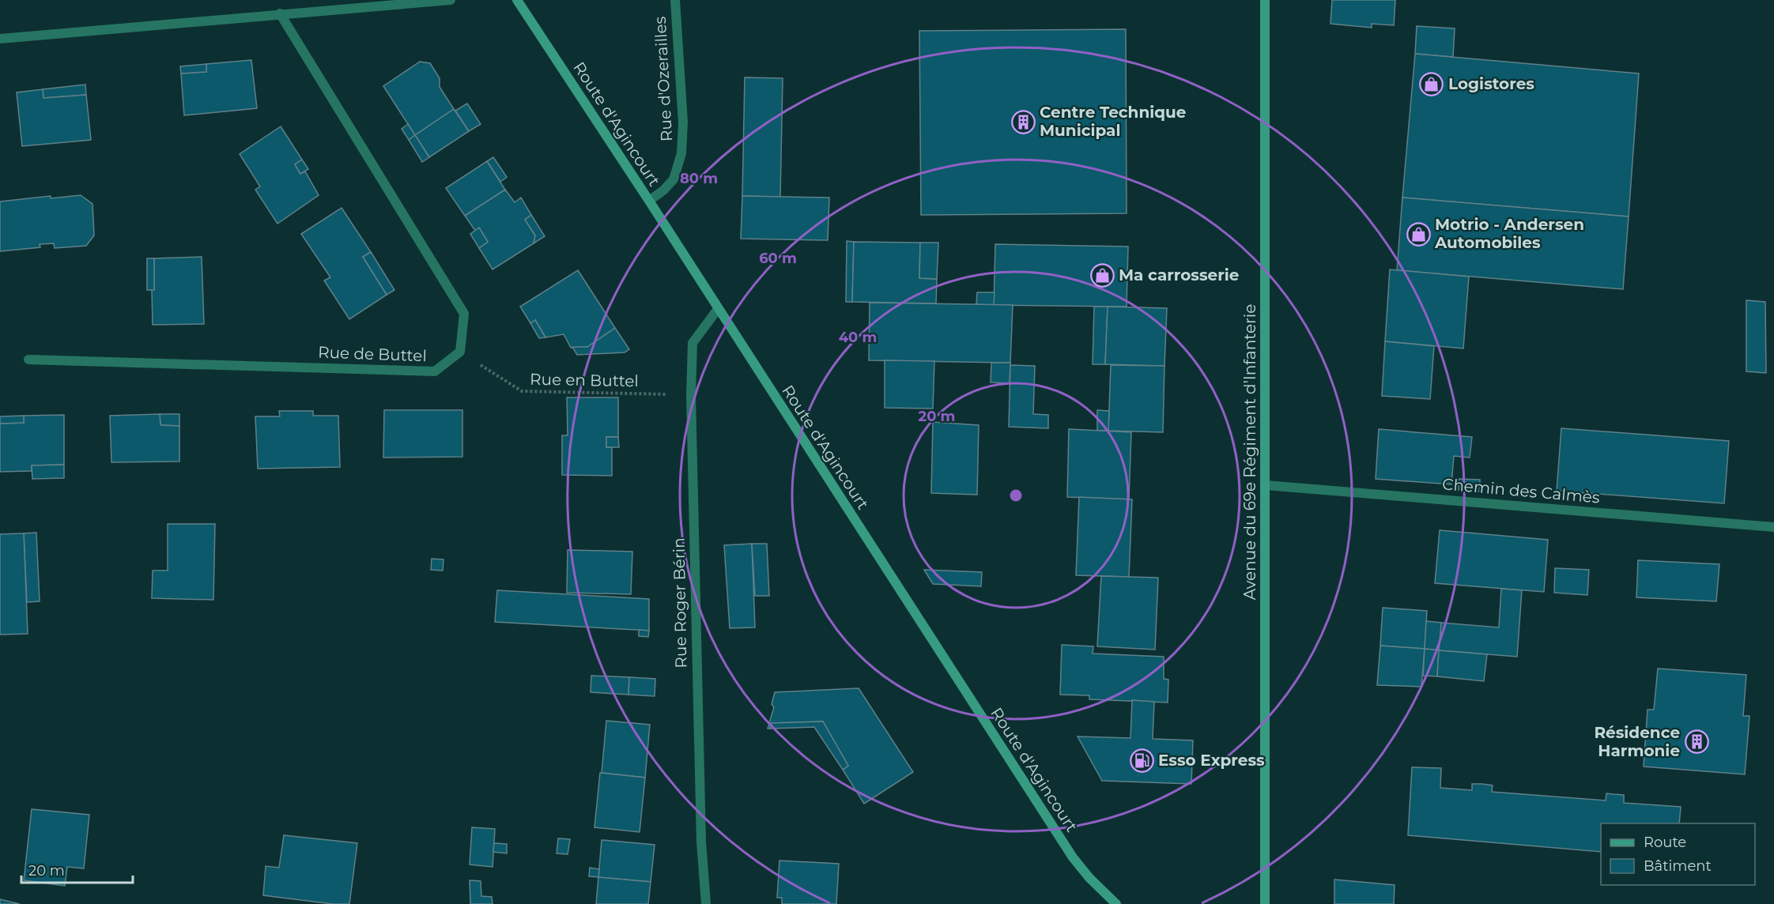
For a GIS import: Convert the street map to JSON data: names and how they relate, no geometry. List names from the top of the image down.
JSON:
{
  "streets": {
    "street": [
      "Rue d'Ozerailles",
      "Route d'Agincourt",
      "Rue de Buttel",
      "Avenue du 69e Régiment d'Infanterie",
      "Chemin des Calmès",
      "Rue Roger Bérin"
    ],
    "path": ["Rue en Buttel"]
  },
  "crossings": [
    ["Rue d'Ozerailles", "Route d'Agincourt"],
    ["Route d'Agincourt", "Rue Roger Bérin"],
    ["Rue de Buttel", "Rue en Buttel"],
    ["Rue en Buttel", "Rue Roger Bérin"],
    ["Avenue du 69e Régiment d'Infanterie", "Chemin des Calmès"]
  ],
  "places": {
    "shop": ["Logistores", "Motrio - Andersen Automobiles", "Ma carrosserie"],
    "building": ["Centre Technique Municipal", "Résidence Harmonie"],
    "fuel station": ["Esso Express"]
  },
  "legend": ["Route", "Bâtiment"],
  "scale_bar": "20 m",
  "rings": [
    "80 m",
    "60 m",
    "40 m",
    "20 m"
  ]
}
